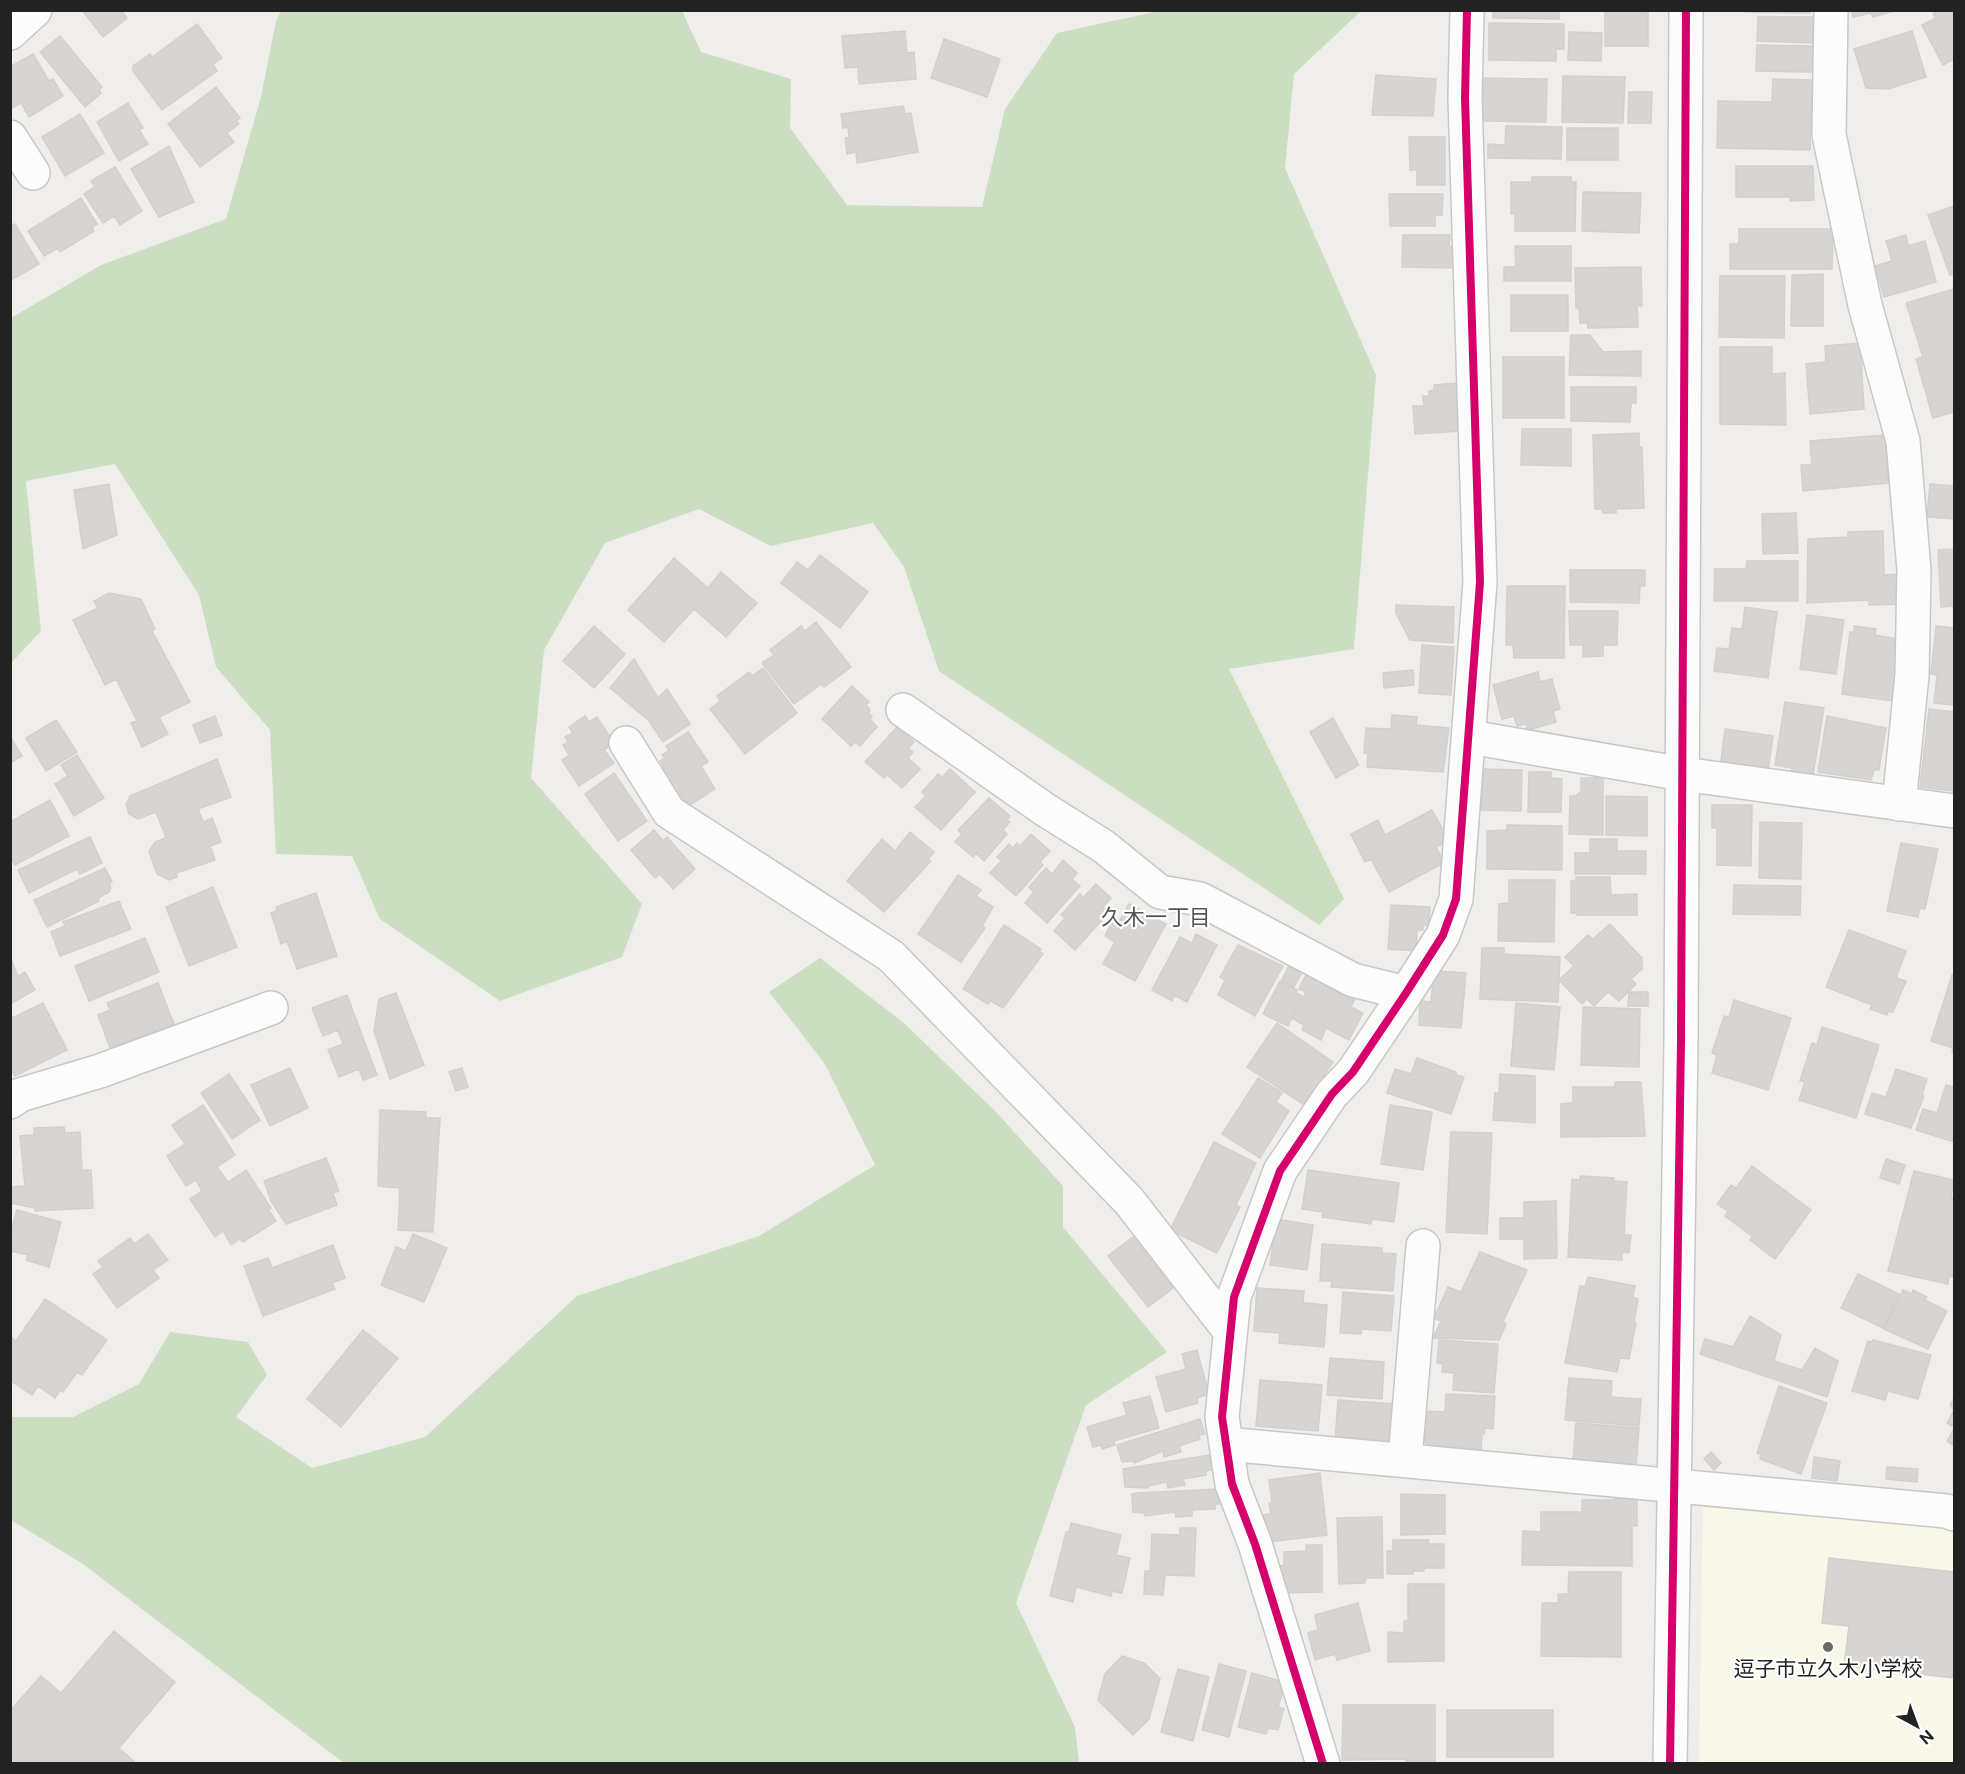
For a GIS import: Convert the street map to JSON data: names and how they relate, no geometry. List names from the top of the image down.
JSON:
{
  "districts": ["久木一丁目"],
  "places": ["逗子市立久木小学校"],
  "north": "bottom right"
}
